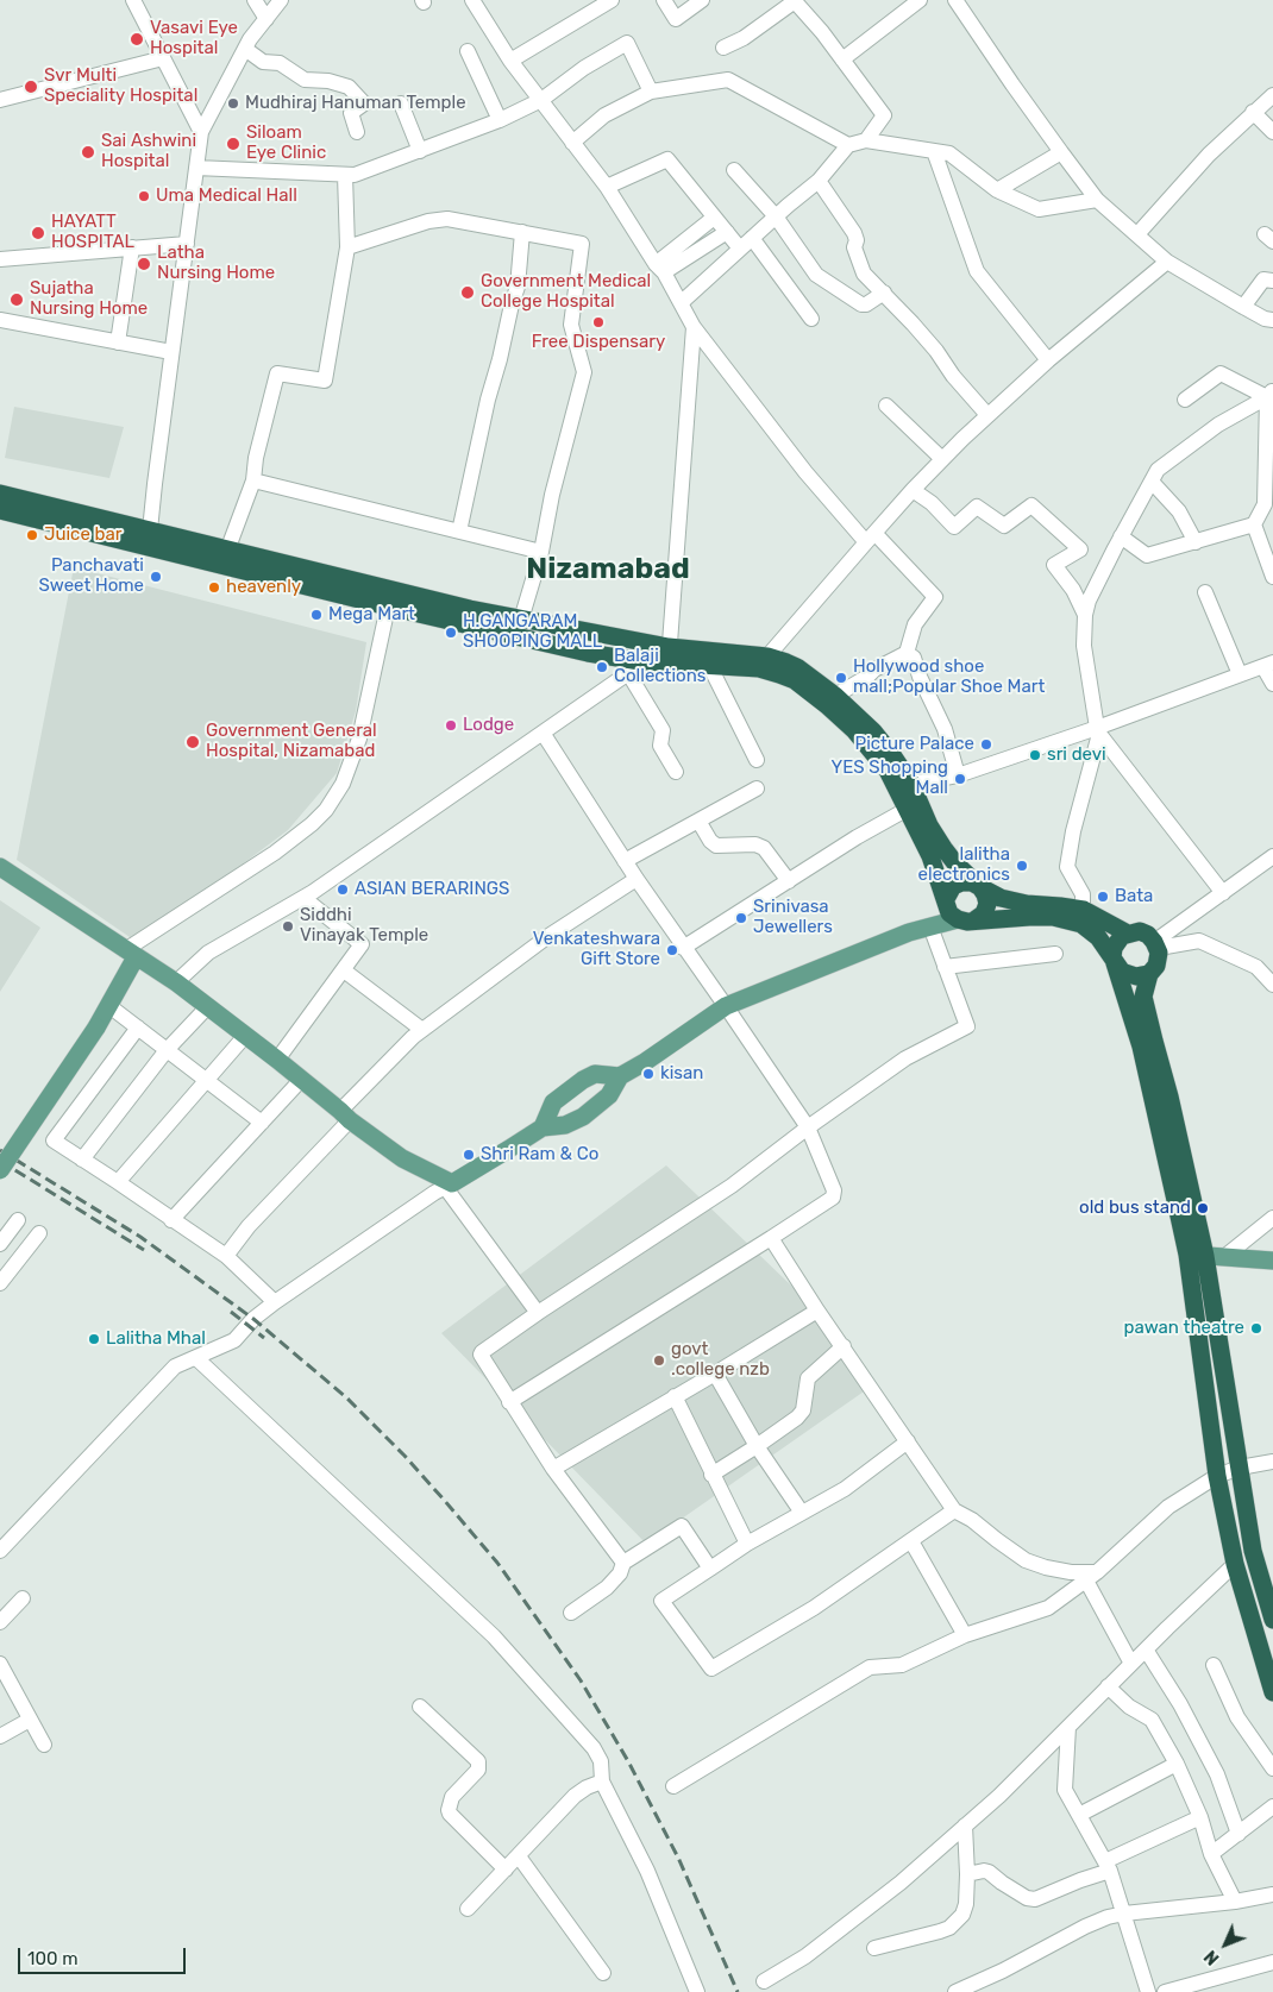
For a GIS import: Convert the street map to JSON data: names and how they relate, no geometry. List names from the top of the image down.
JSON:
{
  "districts": ["Nizamabad"],
  "places": [
    "Vasavi Eye Hospital",
    "Svr Multi Speciality Hospital",
    "Mudhiraj Hanuman Temple",
    "Siloam Eye Clinic",
    "Sai Ashwini Hospital",
    "Uma Medical Hall",
    "HAYATT HOSPITAL",
    "Latha Nursing Home",
    "Government Medical College Hospital",
    "Sujatha Nursing Home",
    "Free Dispensary",
    "Juice bar",
    "Panchavati Sweet Home",
    "heavenly",
    "Mega Mart",
    "H.GANGARAM SHOOPING MALL",
    "Balaji Collections",
    "Hollywood shoe mall;Popular Shoe Mart",
    "Lodge",
    "Government General Hospital, Nizamabad",
    "Picture Palace",
    "sri devi",
    "YES Shopping Mall",
    "lalitha electronics",
    "ASIAN BERARINGS",
    "Bata",
    "Srinivasa Jewellers",
    "Siddhi Vinayak Temple",
    "Venkateshwara Gift Store",
    "kisan",
    "Shri Ram & Co",
    "old bus stand",
    "pawan theatre",
    "Lalitha Mhal",
    "govt .college nzb"
  ],
  "scale_bar": "100 m",
  "north": "bottom left"
}
